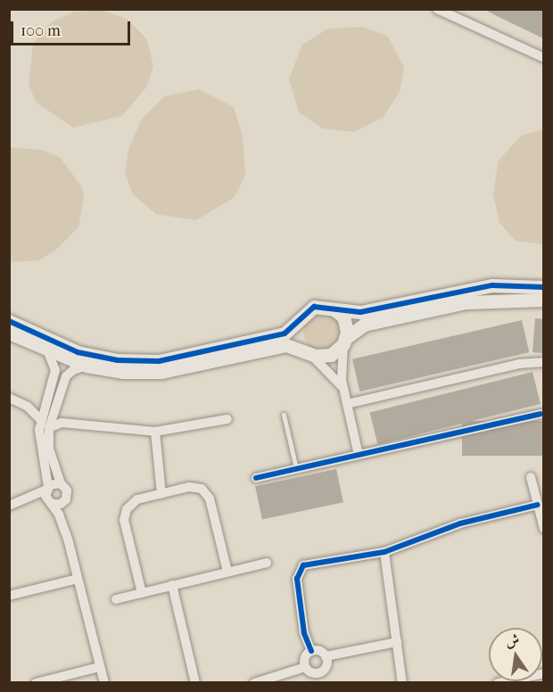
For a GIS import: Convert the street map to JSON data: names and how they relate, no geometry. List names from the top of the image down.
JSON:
{
  "scale_bar": "100 m",
  "north": "top"
}
